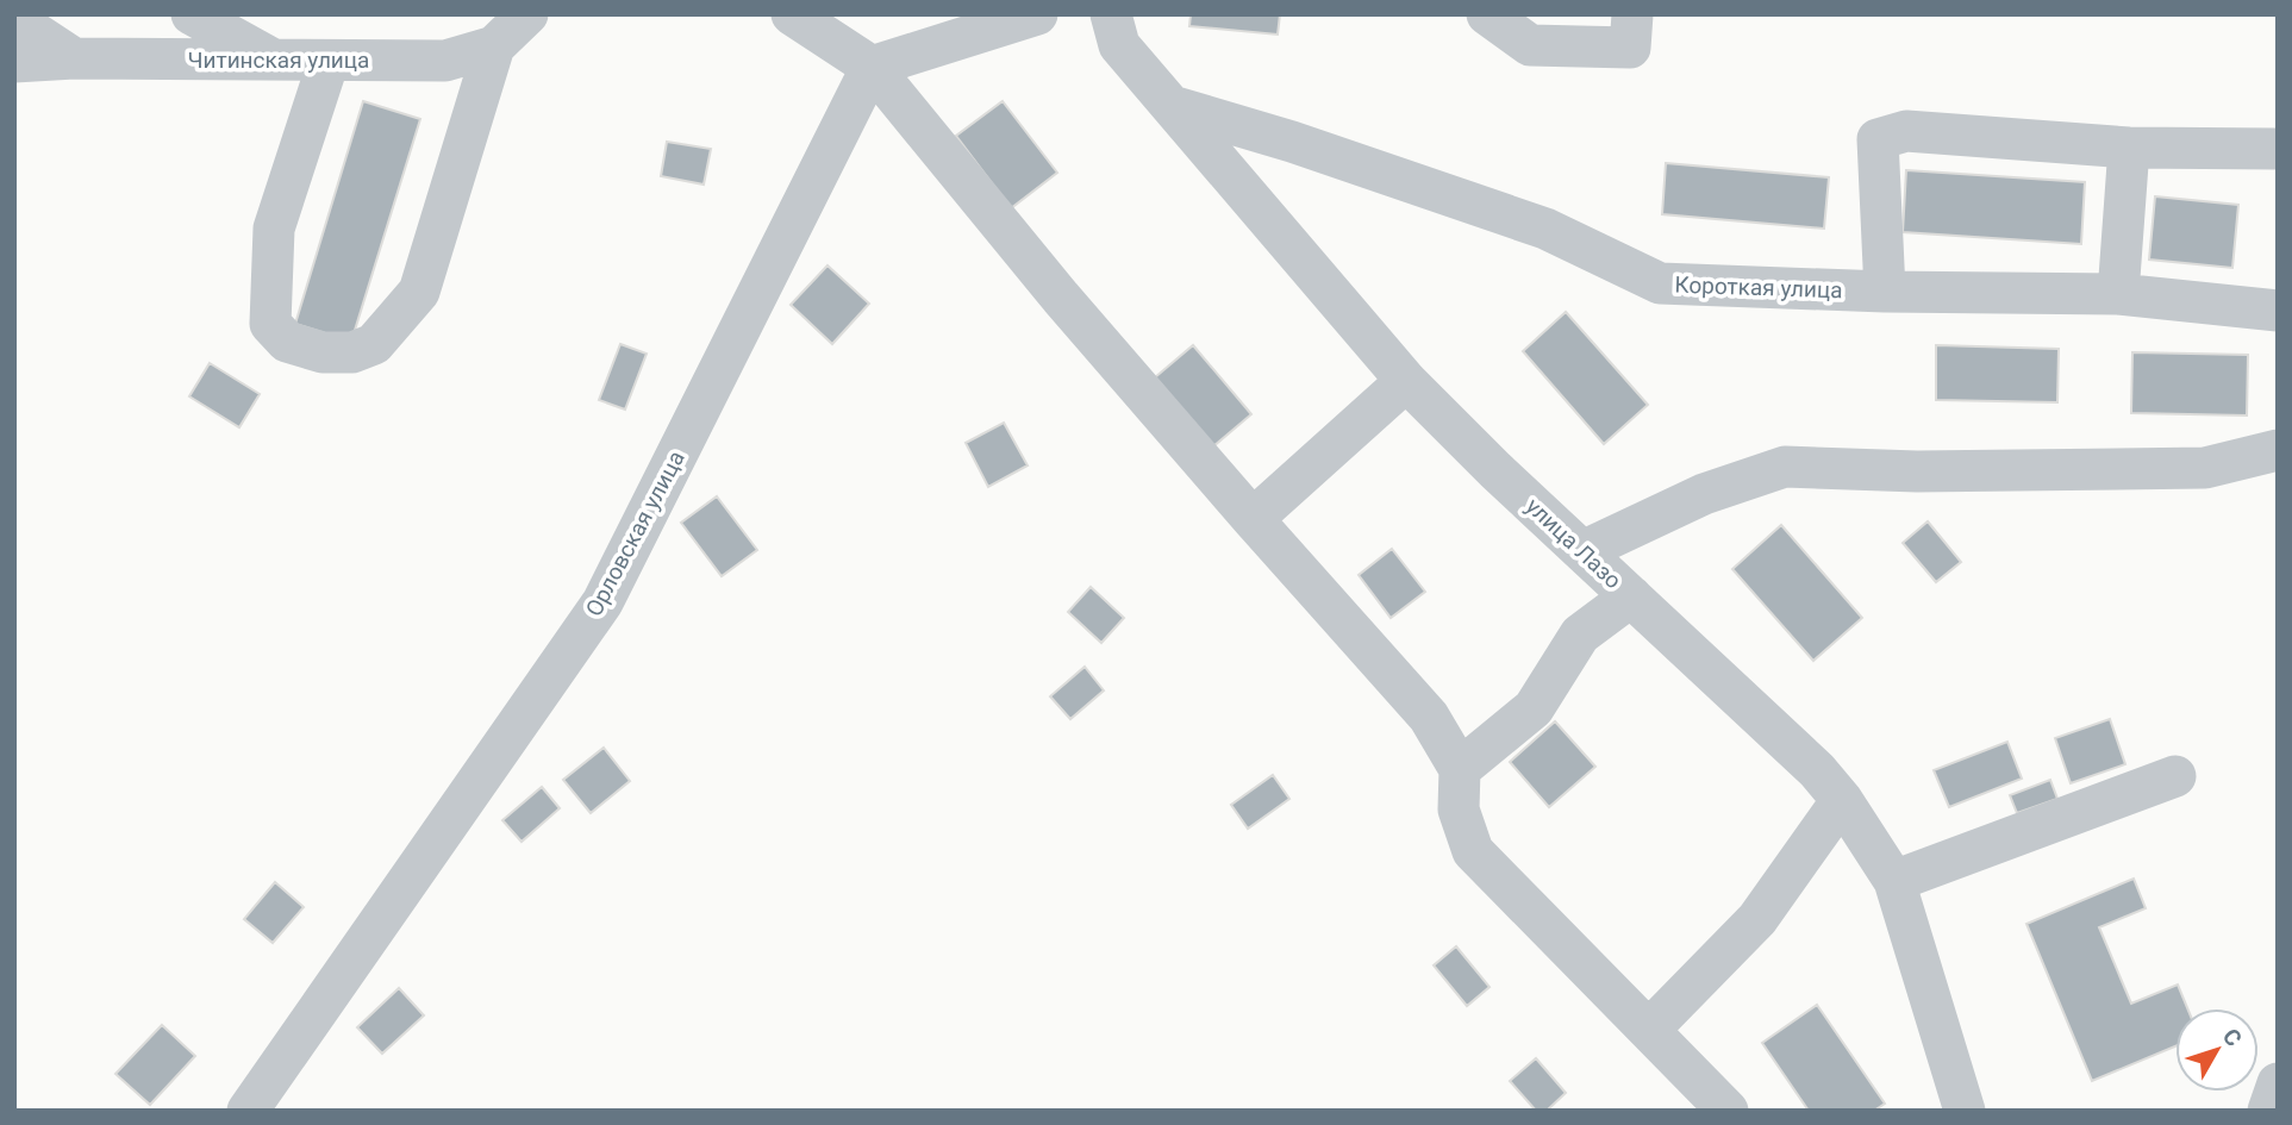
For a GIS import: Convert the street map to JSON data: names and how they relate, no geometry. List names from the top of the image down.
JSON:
{
  "streets": {
    "street": [
      "Читинская улица",
      "Короткая улица",
      "Орловская улица",
      "улица Лазо"
    ]
  },
  "crossings": [
    ["Короткая улица", "улица Лазо"]
  ],
  "north": "top right"
}
